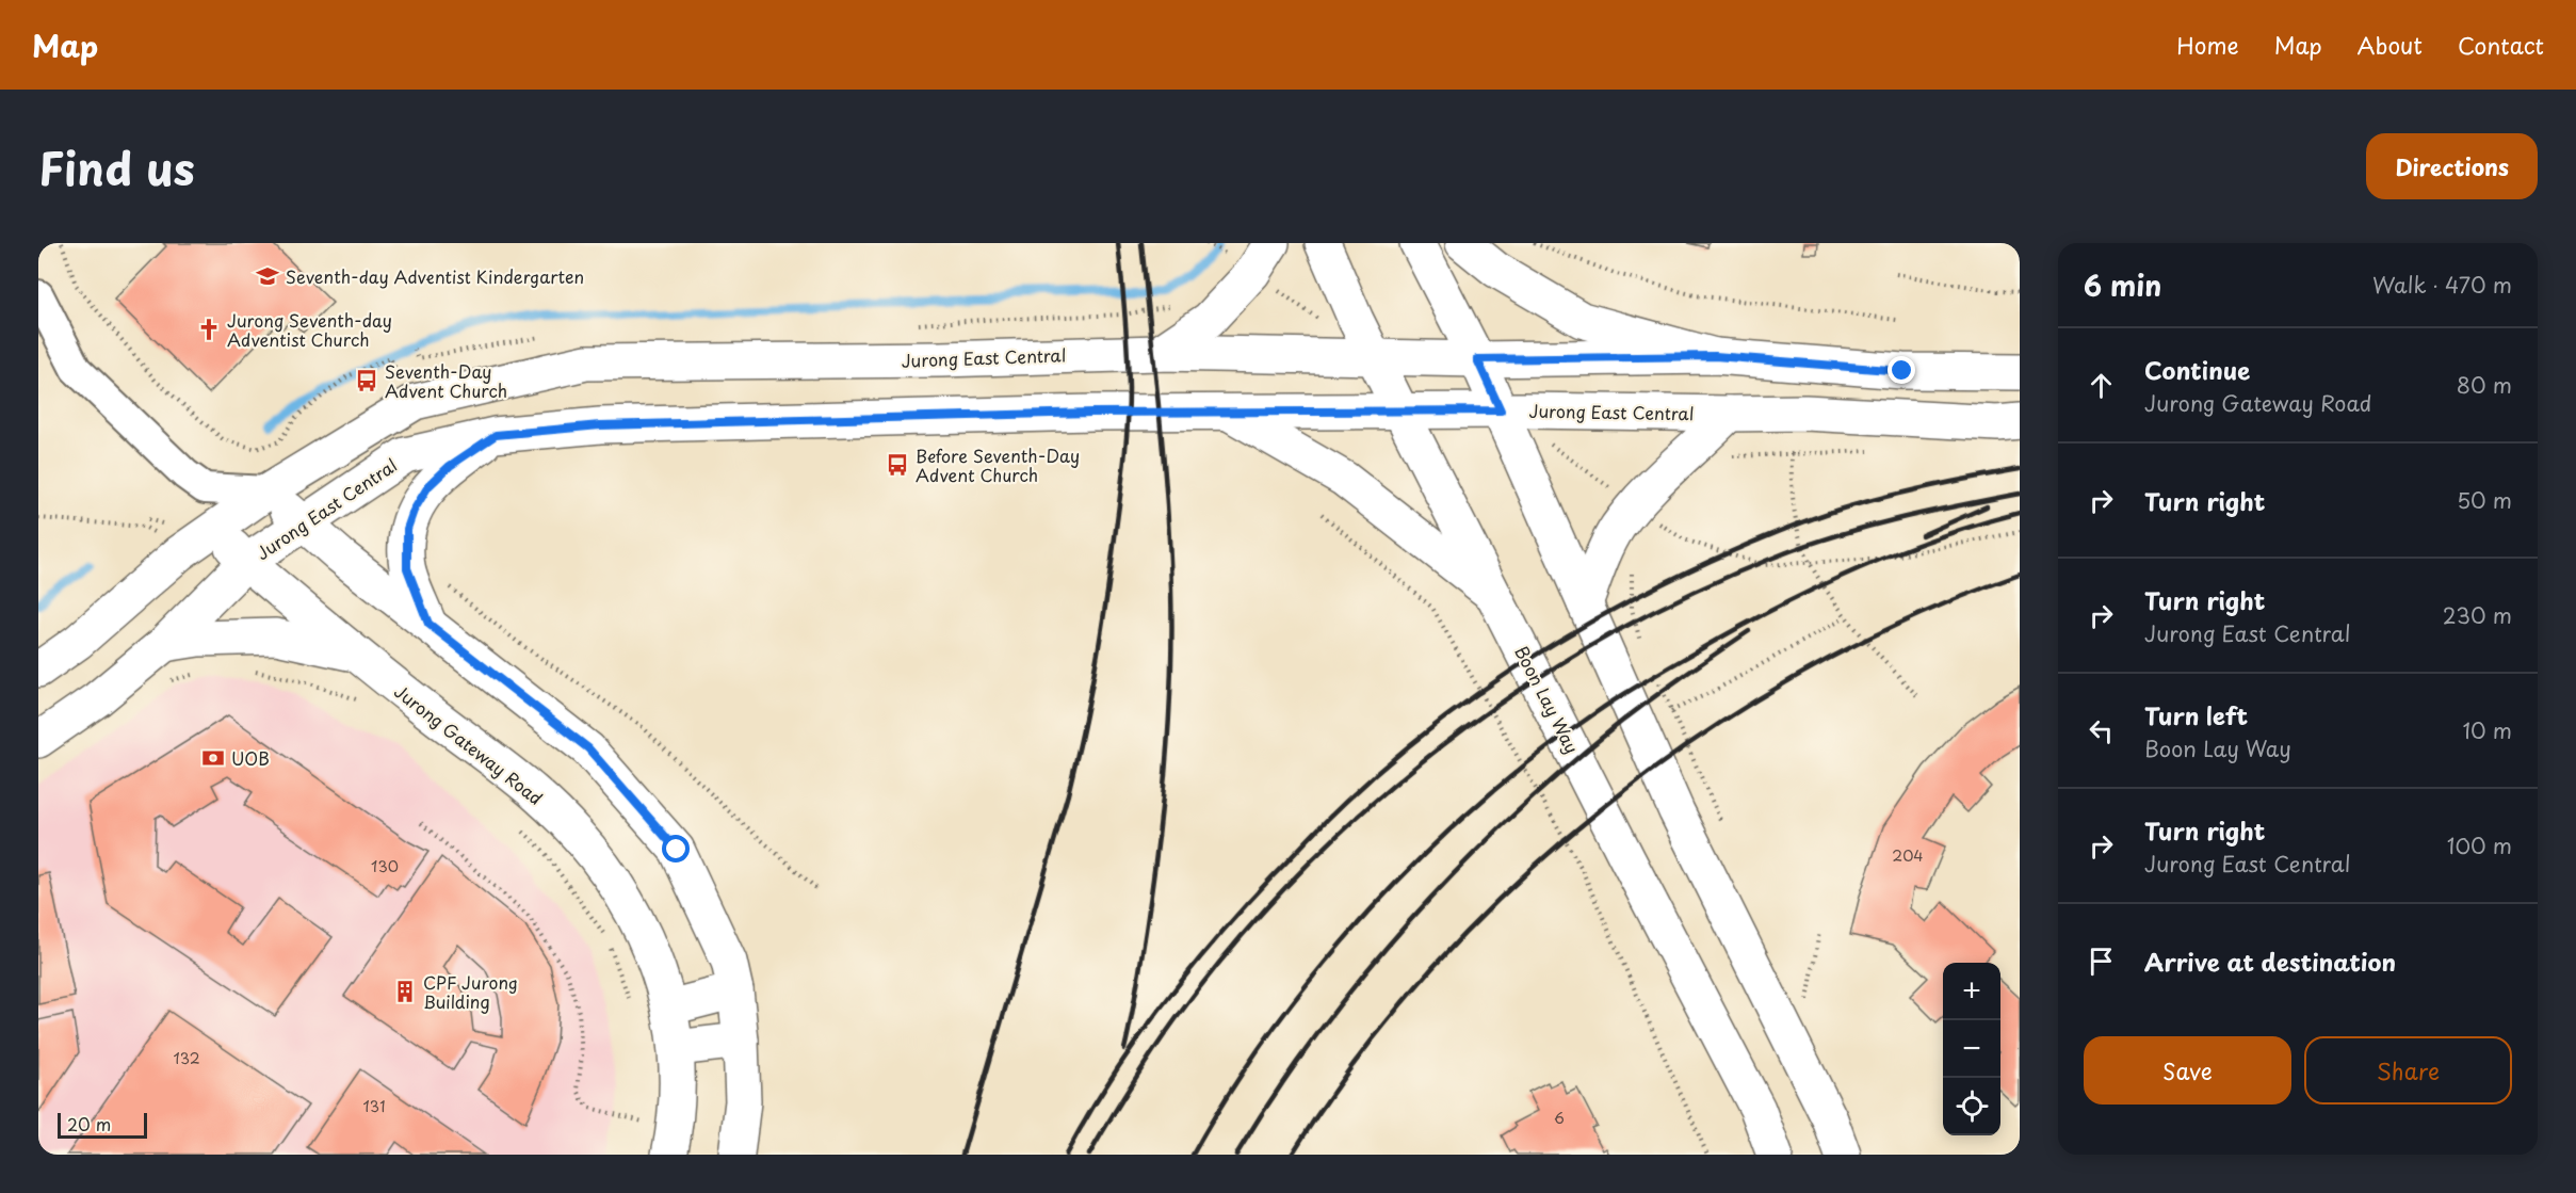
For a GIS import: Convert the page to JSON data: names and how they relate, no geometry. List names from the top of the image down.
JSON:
{
  "streets": {
    "main road": ["Jurong East Central", "Boon Lay Way", "Jurong Gateway Road"]
  },
  "crossings": [
    ["Jurong East Central", "Boon Lay Way"],
    ["Jurong East Central", "Jurong Gateway Road"]
  ],
  "places": {
    "school or university": ["Seventh-day Adventist Kindergarten"],
    "church": ["Jurong Seventh-day Adventist Church"],
    "bus stop": ["Seventh-Day Advent Church", "Before Seventh-Day Advent Church"],
    "bank": ["UOB"],
    "building": ["CPF Jurong Building"]
  },
  "house_numbers": [
    "204",
    "130",
    "132",
    "131",
    "6"
  ],
  "scale_bar": "20 m",
  "page": {
    "header": "Map",
    "nav": [
      "Home",
      "Map",
      "About",
      "Contact"
    ],
    "title": "Find us",
    "buttons": [
      "Directions",
      ["Save", "Share"]
    ],
    "heading": ["6 min", "Walk · 470 m"],
    "list": [
      ["Continue", "Jurong Gateway Road", "80 m"],
      ["Turn right", "50 m"],
      ["Turn right", "Jurong East Central", "230 m"],
      ["Turn left", "Boon Lay Way", "10 m"],
      ["Turn right", "Jurong East Central", "100 m"],
      "Arrive at destination"
    ],
    "map_buttons": ["+", "−"],
    "scale": "20 m"
  }
}
